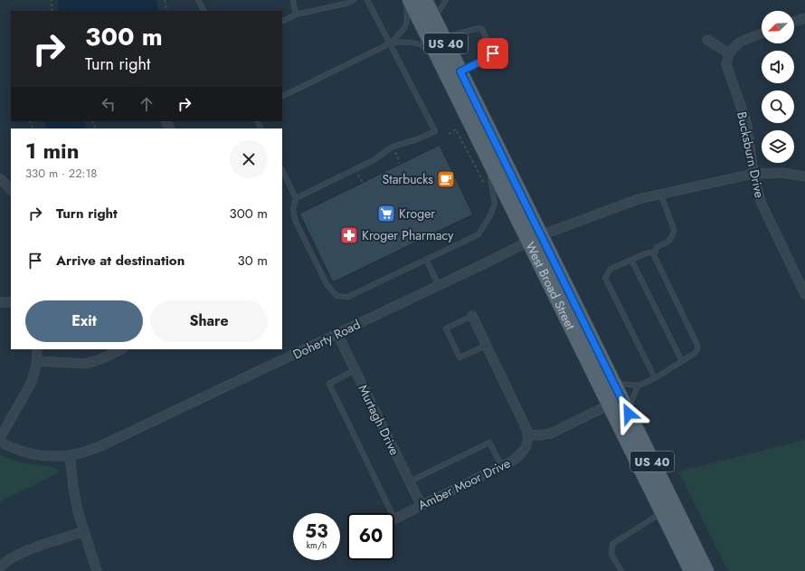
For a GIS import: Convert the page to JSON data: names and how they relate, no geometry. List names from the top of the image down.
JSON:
{
  "streets": {
    "main road": ["US 40", "West Broad Street"],
    "street": [
      "Bucksburn Drive",
      "Doherty Road",
      "Murtagh Drive",
      "Amber Moor Drive"
    ]
  },
  "crossings": [
    ["Bucksburn Drive", "Doherty Road"],
    ["West Broad Street", "Doherty Road"],
    ["Doherty Road", "Murtagh Drive"],
    ["Murtagh Drive", "Amber Moor Drive"]
  ],
  "places": {
    "cafe": ["Starbucks"],
    "supermarket": ["Kroger"],
    "pharmacy": ["Kroger Pharmacy"]
  },
  "north": "bottom left",
  "page": {
    "turn": ["300 m", "Turn right"],
    "heading": ["1 min", "330 m · 22:18"],
    "list": [
      {
        "name": "Turn right",
        "value": "300 m"
      },
      {
        "name": "Arrive at destination",
        "value": "30 m"
      }
    ],
    "buttons": ["Exit", "Share"],
    "speed": "53 km/h",
    "limit": "60"
  }
}
